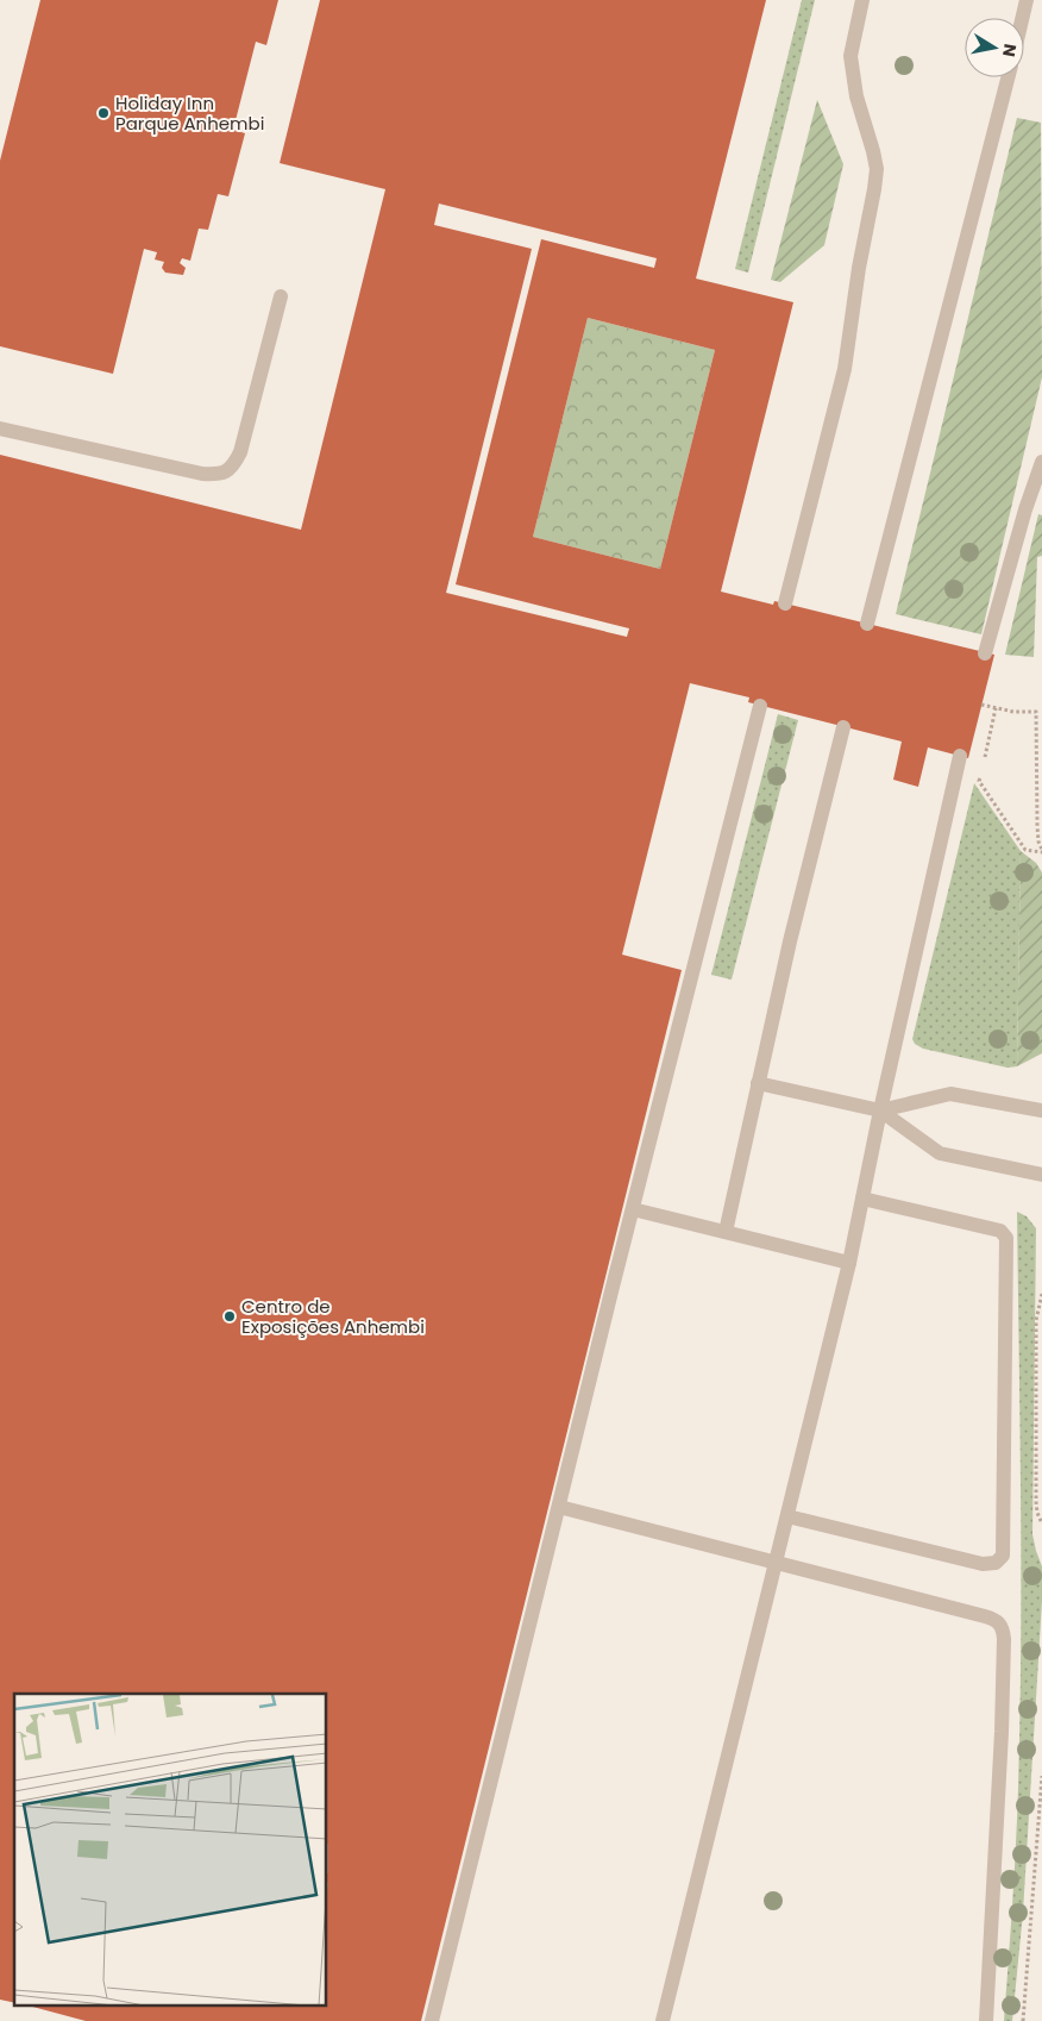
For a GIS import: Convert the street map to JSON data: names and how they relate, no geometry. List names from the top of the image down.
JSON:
{
  "places": ["Holiday Inn Parque Anhembi", "Centro de Exposições Anhembi"],
  "north": "right"
}
